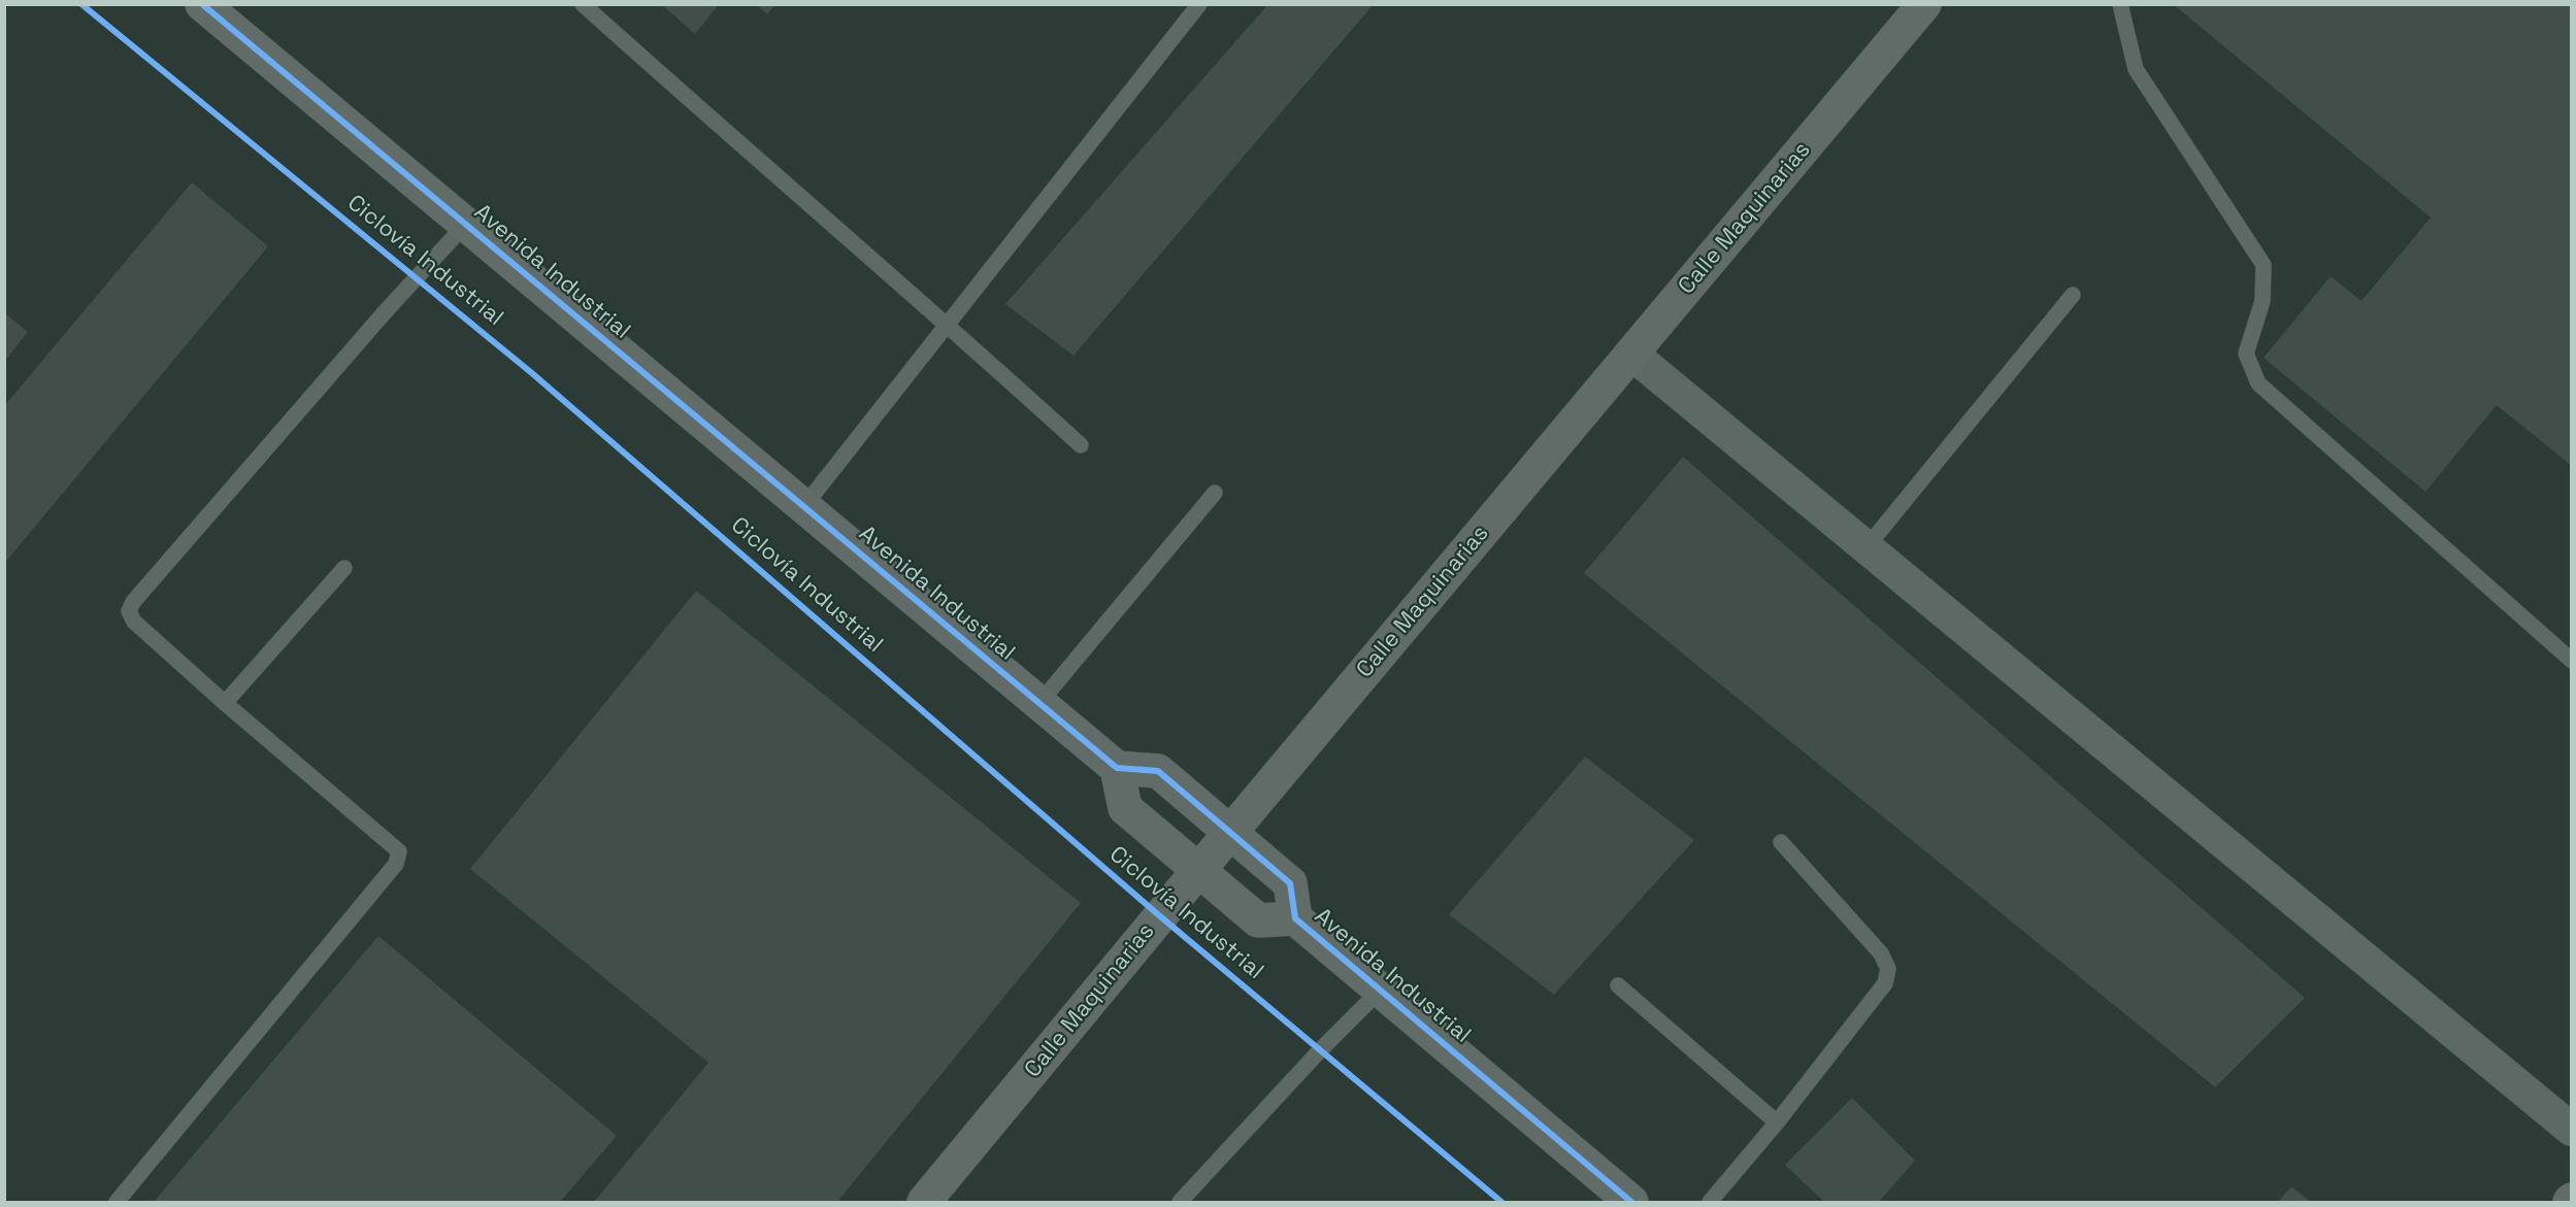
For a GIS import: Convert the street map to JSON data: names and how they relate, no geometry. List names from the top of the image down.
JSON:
{
  "streets": {
    "street": ["Calle Maquinarias", "Avenida Industrial"],
    "cycle path": ["Ciclovía Industrial"]
  },
  "crossings": [
    ["Calle Maquinarias", "Avenida Industrial"]
  ]
}
